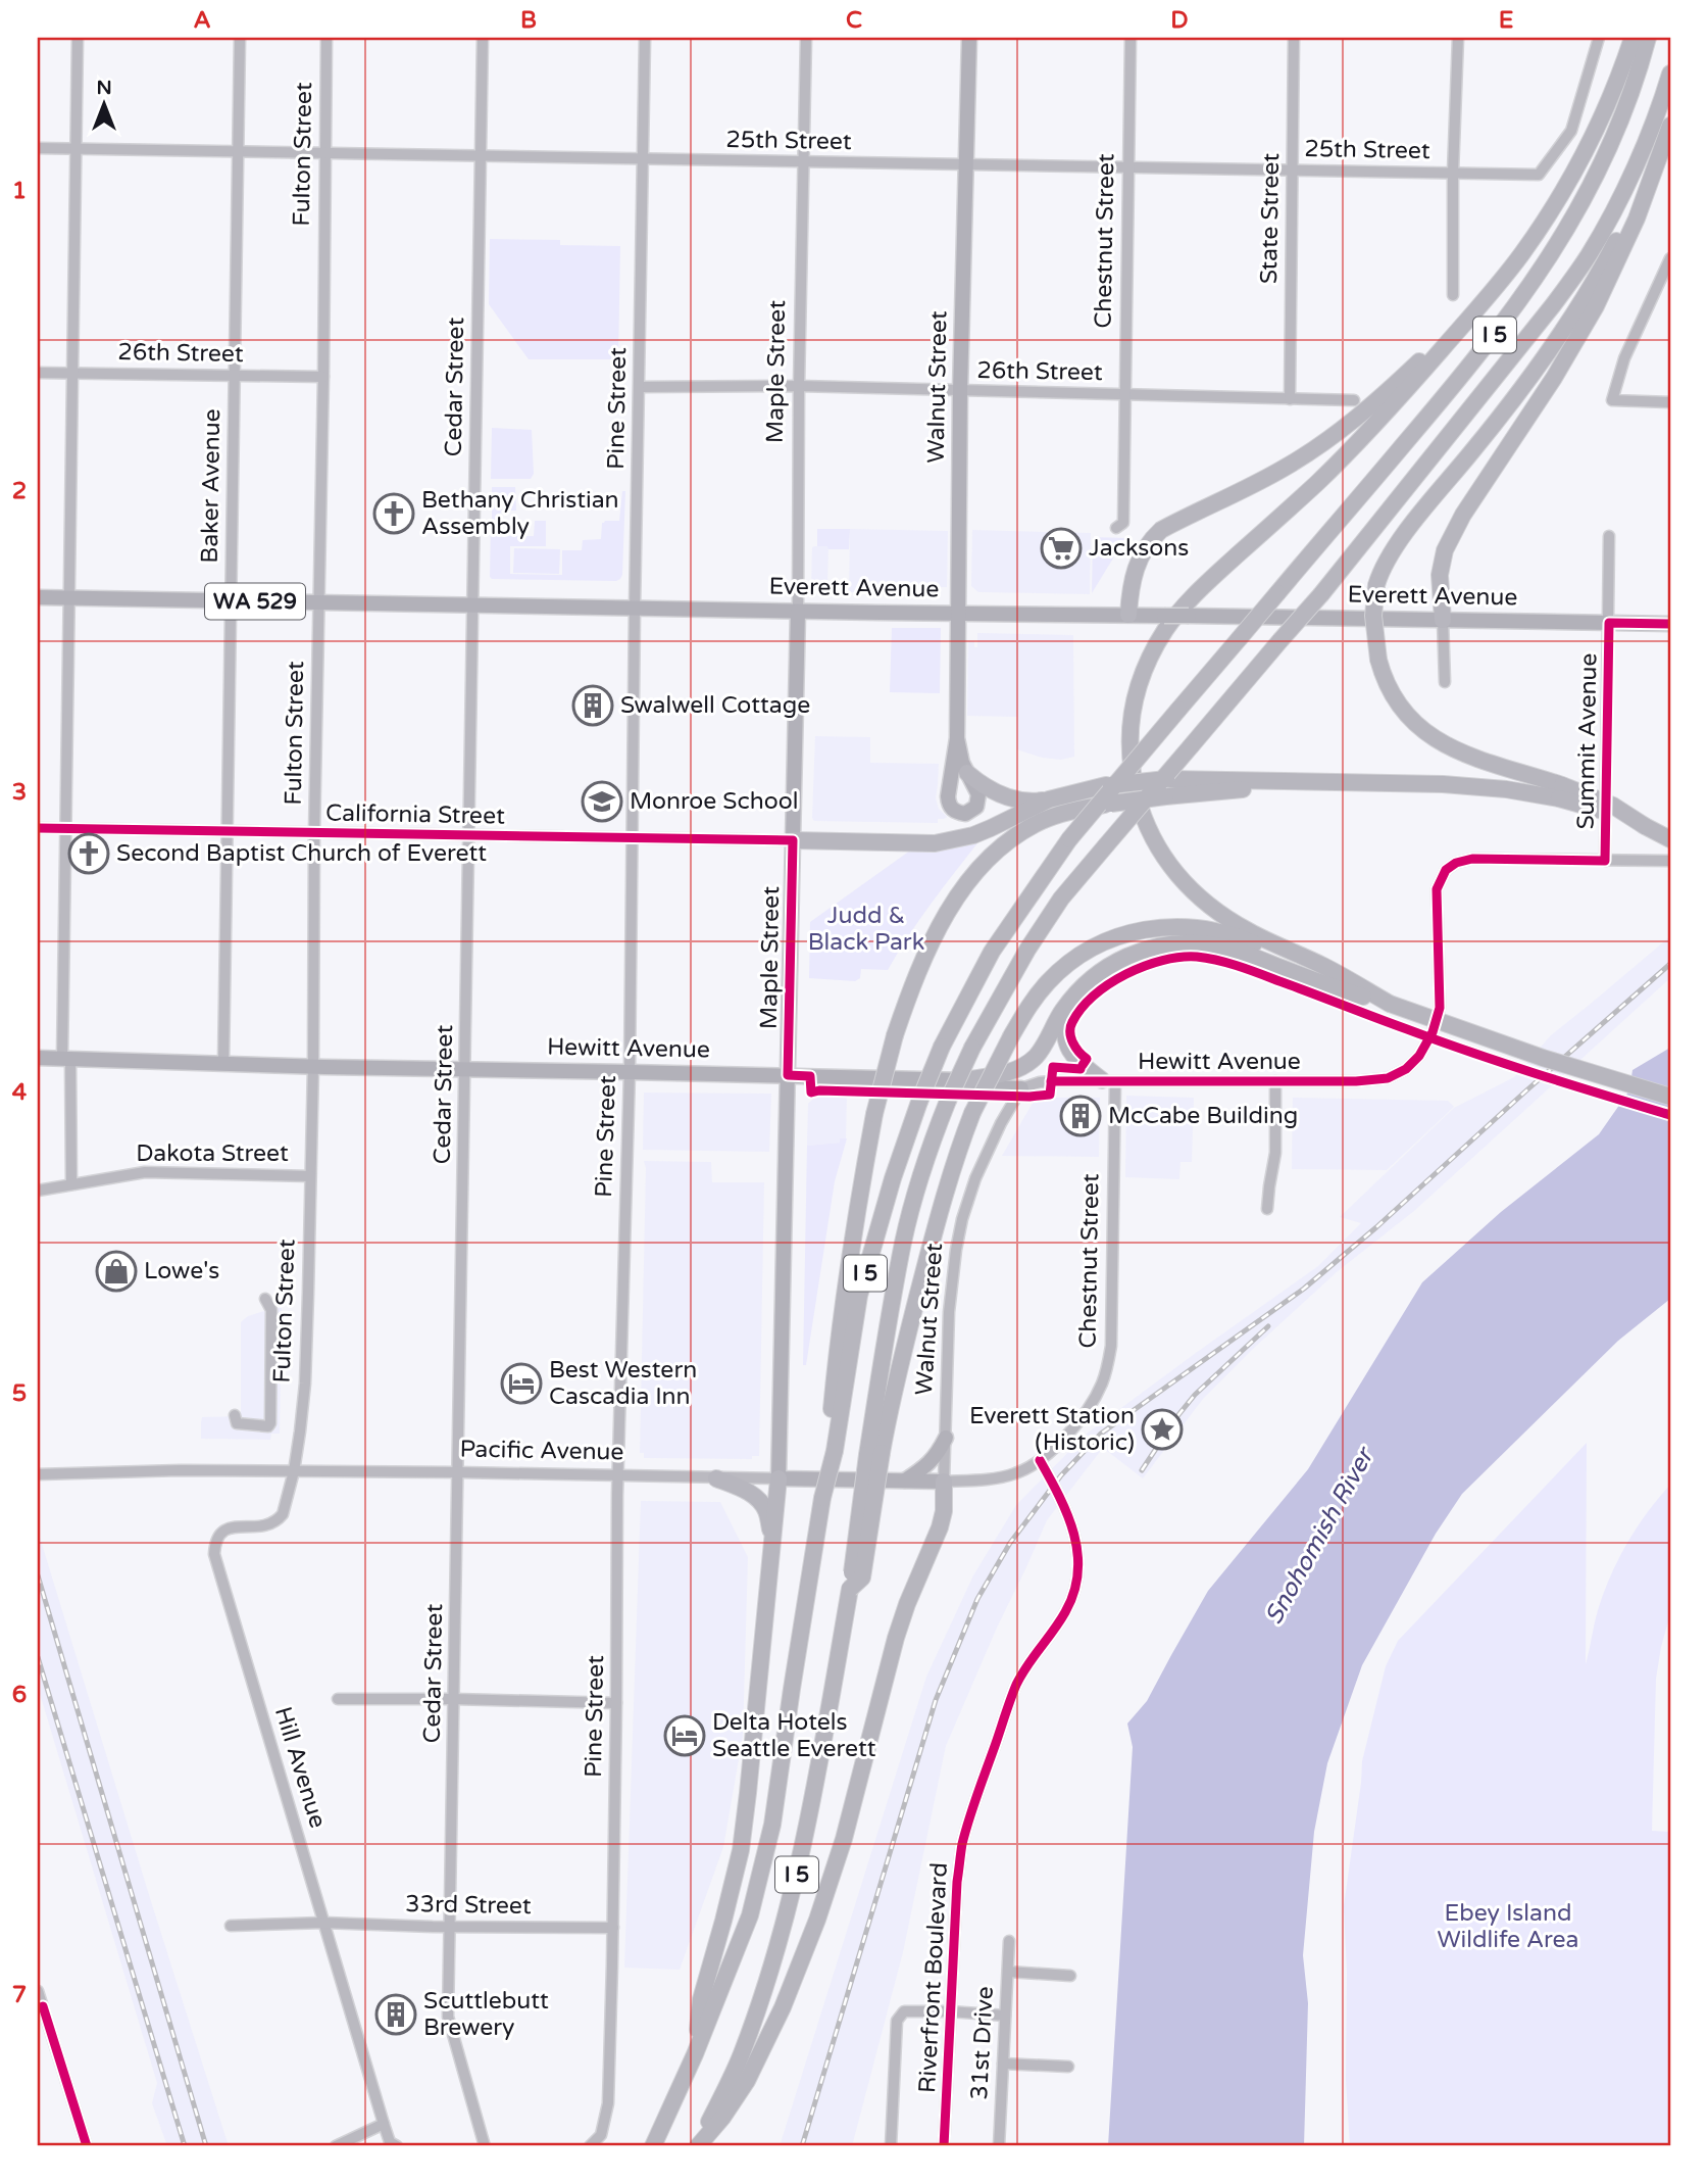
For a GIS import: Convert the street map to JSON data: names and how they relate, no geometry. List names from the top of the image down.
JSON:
{
  "streets": {
    "highway": ["I 5"],
    "main road": [
      "Maple Street",
      "Walnut Street",
      "Everett Avenue",
      "WA 529",
      "Hewitt Avenue",
      "Pacific Avenue"
    ],
    "street": [
      "25th Street",
      "Fulton Street",
      "State Street",
      "Chestnut Street",
      "26th Street",
      "Cedar Street",
      "Pine Street",
      "Baker Avenue",
      "Summit Avenue",
      "California Street",
      "Dakota Street",
      "Hill Avenue",
      "33rd Street",
      "Riverfront Boulevard",
      "31st Drive"
    ]
  },
  "crossings": [
    ["25th Street", "Fulton Street"],
    ["25th Street", "State Street"],
    ["25th Street", "Chestnut Street"],
    ["25th Street", "Maple Street"],
    ["25th Street", "Cedar Street"],
    ["25th Street", "Walnut Street"],
    ["25th Street", "Pine Street"],
    ["25th Street", "Baker Avenue"],
    ["Fulton Street", "26th Street"],
    ["Fulton Street", "Everett Avenue"],
    ["Fulton Street", "California Street"],
    ["Fulton Street", "Hewitt Avenue"],
    ["Fulton Street", "Dakota Street"],
    ["Fulton Street", "Pacific Avenue"],
    ["Fulton Street", "Hill Avenue"],
    ["State Street", "26th Street"],
    ["Chestnut Street", "26th Street"],
    ["Chestnut Street", "Hewitt Avenue"],
    ["Chestnut Street", "Pacific Avenue"],
    ["Chestnut Street", "Riverfront Boulevard"],
    ["26th Street", "Maple Street"],
    ["26th Street", "Walnut Street"],
    ["26th Street", "Pine Street"],
    ["26th Street", "Baker Avenue"],
    ["Maple Street", "Everett Avenue"],
    ["Maple Street", "California Street"],
    ["Maple Street", "Hewitt Avenue"],
    ["Maple Street", "Pacific Avenue"],
    ["Cedar Street", "Everett Avenue"],
    ["Cedar Street", "California Street"],
    ["Cedar Street", "Hewitt Avenue"],
    ["Cedar Street", "Pacific Avenue"],
    ["Cedar Street", "33rd Street"],
    ["Walnut Street", "Everett Avenue"],
    ["Walnut Street", "Hewitt Avenue"],
    ["Walnut Street", "Pacific Avenue"],
    ["Pine Street", "Everett Avenue"],
    ["Pine Street", "California Street"],
    ["Pine Street", "Hewitt Avenue"],
    ["Pine Street", "Pacific Avenue"],
    ["Pine Street", "33rd Street"],
    ["Baker Avenue", "Everett Avenue"],
    ["Baker Avenue", "California Street"],
    ["Baker Avenue", "Hewitt Avenue"],
    ["Everett Avenue", "Summit Avenue"],
    ["Summit Avenue", "Hewitt Avenue"],
    ["Pacific Avenue", "Hill Avenue"],
    ["Pacific Avenue", "Riverfront Boulevard"],
    ["Hill Avenue", "33rd Street"]
  ],
  "water": ["Snohomish River"],
  "parks": ["Judd & Black Park", "Ebey Island Wildlife Area"],
  "places": {
    "church": ["Bethany Christian Assembly", "Second Baptist Church of Everett"],
    "supermarket": ["Jacksons"],
    "building": ["Swalwell Cottage", "McCabe Building", "Scuttlebutt Brewery"],
    "school or university": ["Monroe School"],
    "shop": ["Lowe's"],
    "hotel": ["Best Western Cascadia Inn", "Delta Hotels Seattle Everett"],
    "place": ["Everett Station (Historic)"]
  },
  "north": "top",
  "grid": {
    "columns": [
      "A",
      "B",
      "C",
      "D",
      "E"
    ],
    "rows": [
      "1",
      "2",
      "3",
      "4",
      "5",
      "6",
      "7"
    ]
  }
}
